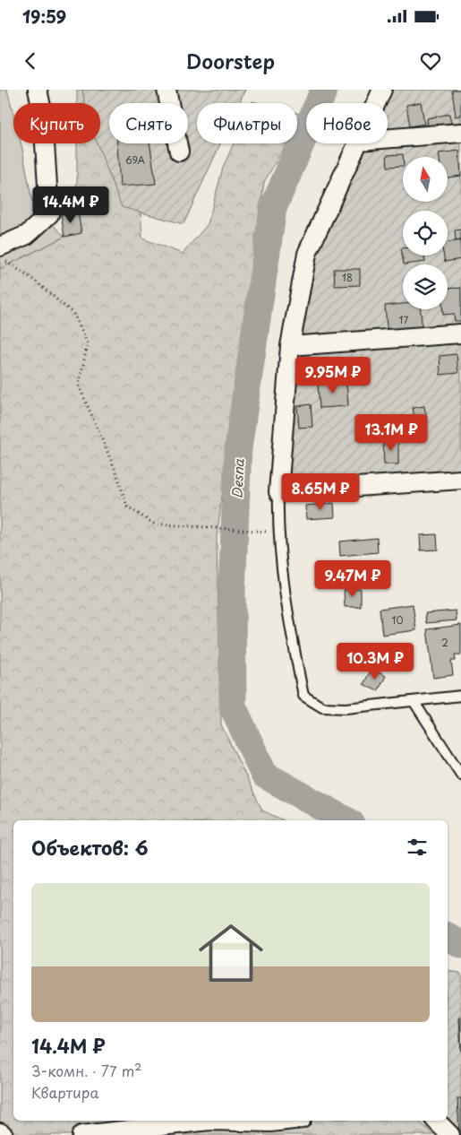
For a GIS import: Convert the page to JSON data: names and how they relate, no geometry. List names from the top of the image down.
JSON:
{
  "water": ["Desna"],
  "house_numbers": [
    "69А",
    "18",
    "17",
    "10",
    "2"
  ],
  "north": "top",
  "page": {
    "status": "19:59",
    "header": "Doorstep",
    "chip": [
      "Купить",
      "Снять",
      "Фильтры",
      "Новое"
    ],
    "price": [
      "14.4M ₽",
      "9.95M ₽",
      "13.1M ₽",
      "8.65M ₽",
      "9.47M ₽",
      "10.3M ₽"
    ],
    "heading": "Объектов: 6",
    "list": [
      {
        "name": "14.4M ₽",
        "note": "3-комн. · 77 m² · Квартира"
      }
    ]
  }
}
